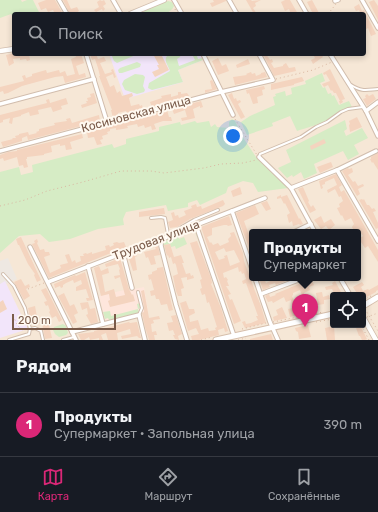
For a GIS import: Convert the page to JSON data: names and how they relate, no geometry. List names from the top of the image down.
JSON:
{
  "streets": {
    "street": ["Косиновская улица", "Трудовая улица"]
  },
  "scale_bar": "200 m",
  "page": {
    "search": "Поиск",
    "popup": ["Продукты", "Супермаркет"],
    "pins": "1",
    "scale": "200 m",
    "heading": "Рядом",
    "list": [
      {
        "mark": "1",
        "name": "Продукты",
        "note": "Супермаркет · Запольная улица",
        "value": "390 m"
      }
    ],
    "nav": ["Карта", "Маршрут", "Сохранённые"]
  }
}
